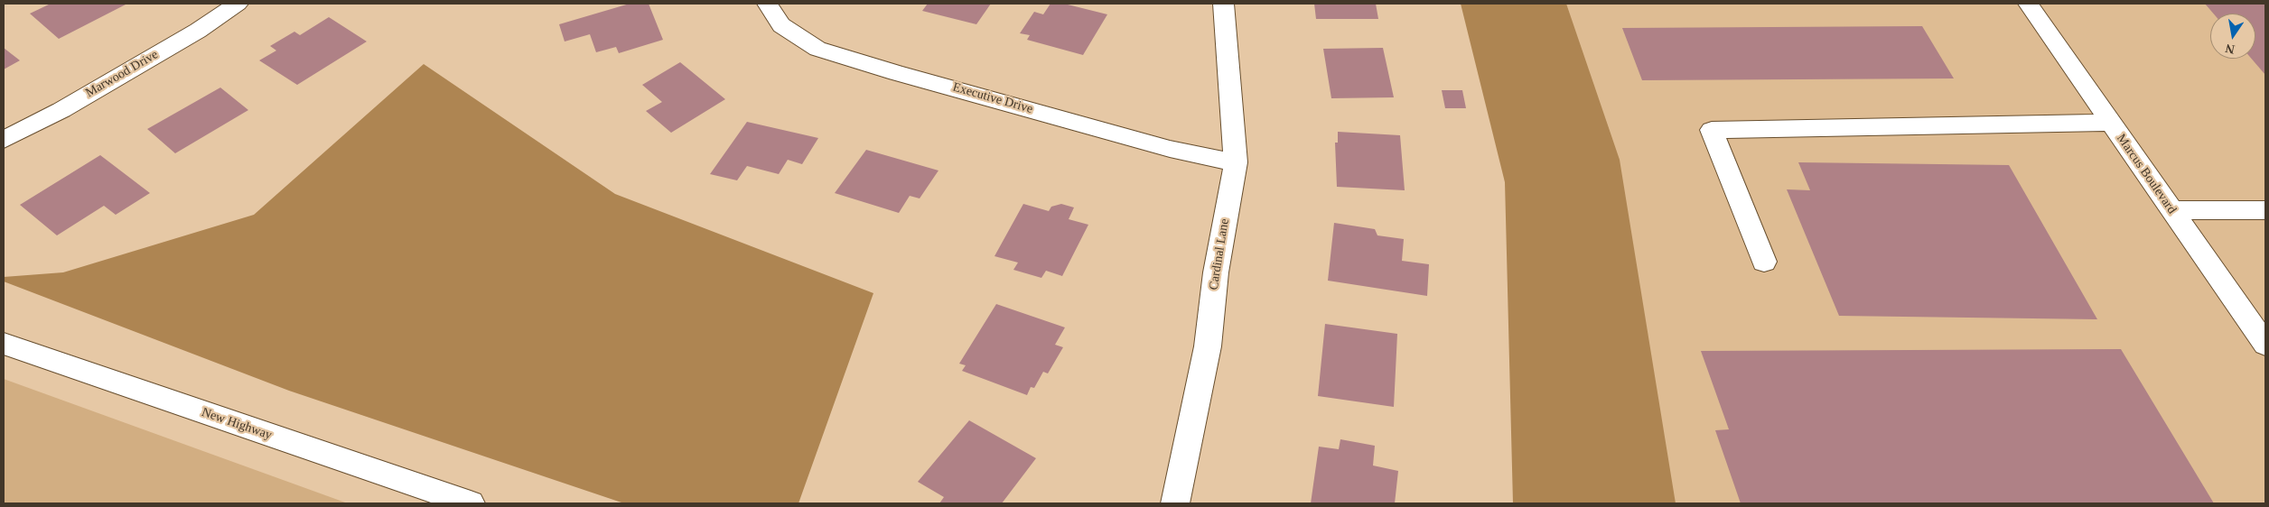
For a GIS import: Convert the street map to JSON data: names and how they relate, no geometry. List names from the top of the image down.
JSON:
{
  "streets": {
    "street": [
      "Marwood Drive",
      "Executive Drive",
      "Marcus Boulevard",
      "Cardinal Lane",
      "New Highway"
    ]
  },
  "crossings": [
    ["Executive Drive", "Cardinal Lane"]
  ],
  "north": "bottom"
}
